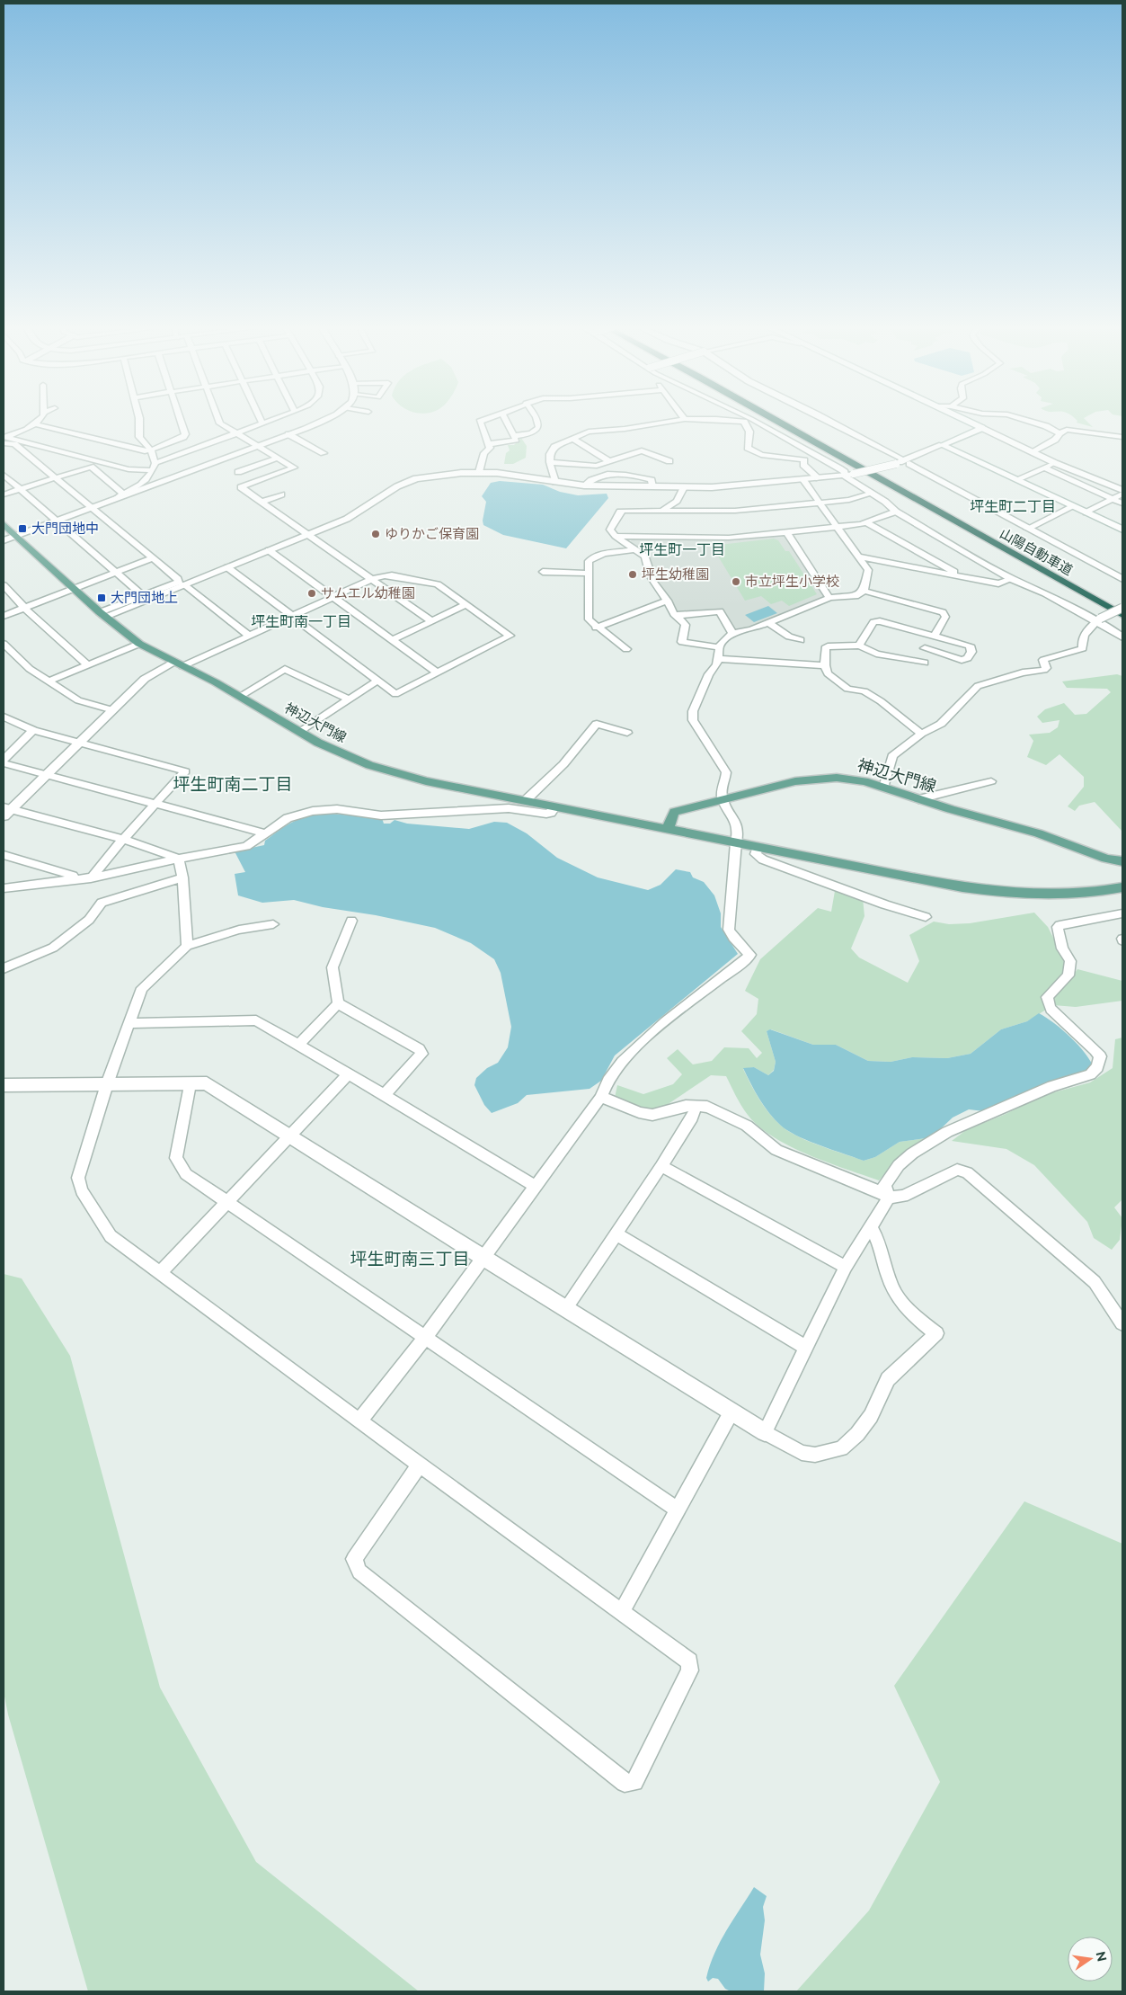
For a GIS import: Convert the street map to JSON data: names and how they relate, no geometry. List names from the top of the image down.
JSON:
{
  "streets": {
    "highway": ["山陽自動車道"],
    "main road": ["神辺大門線"]
  },
  "districts": [
    "坪生町二丁目",
    "坪生町一丁目",
    "坪生町南一丁目",
    "坪生町南二丁目",
    "坪生町南三丁目"
  ],
  "places": {
    "transit": ["大門団地中", "大門団地上"],
    "other": [
      "ゆりかご保育園",
      "坪生幼稚園",
      "市立坪生小学校",
      "サムエル幼稚園"
    ]
  },
  "north": "right"
}
